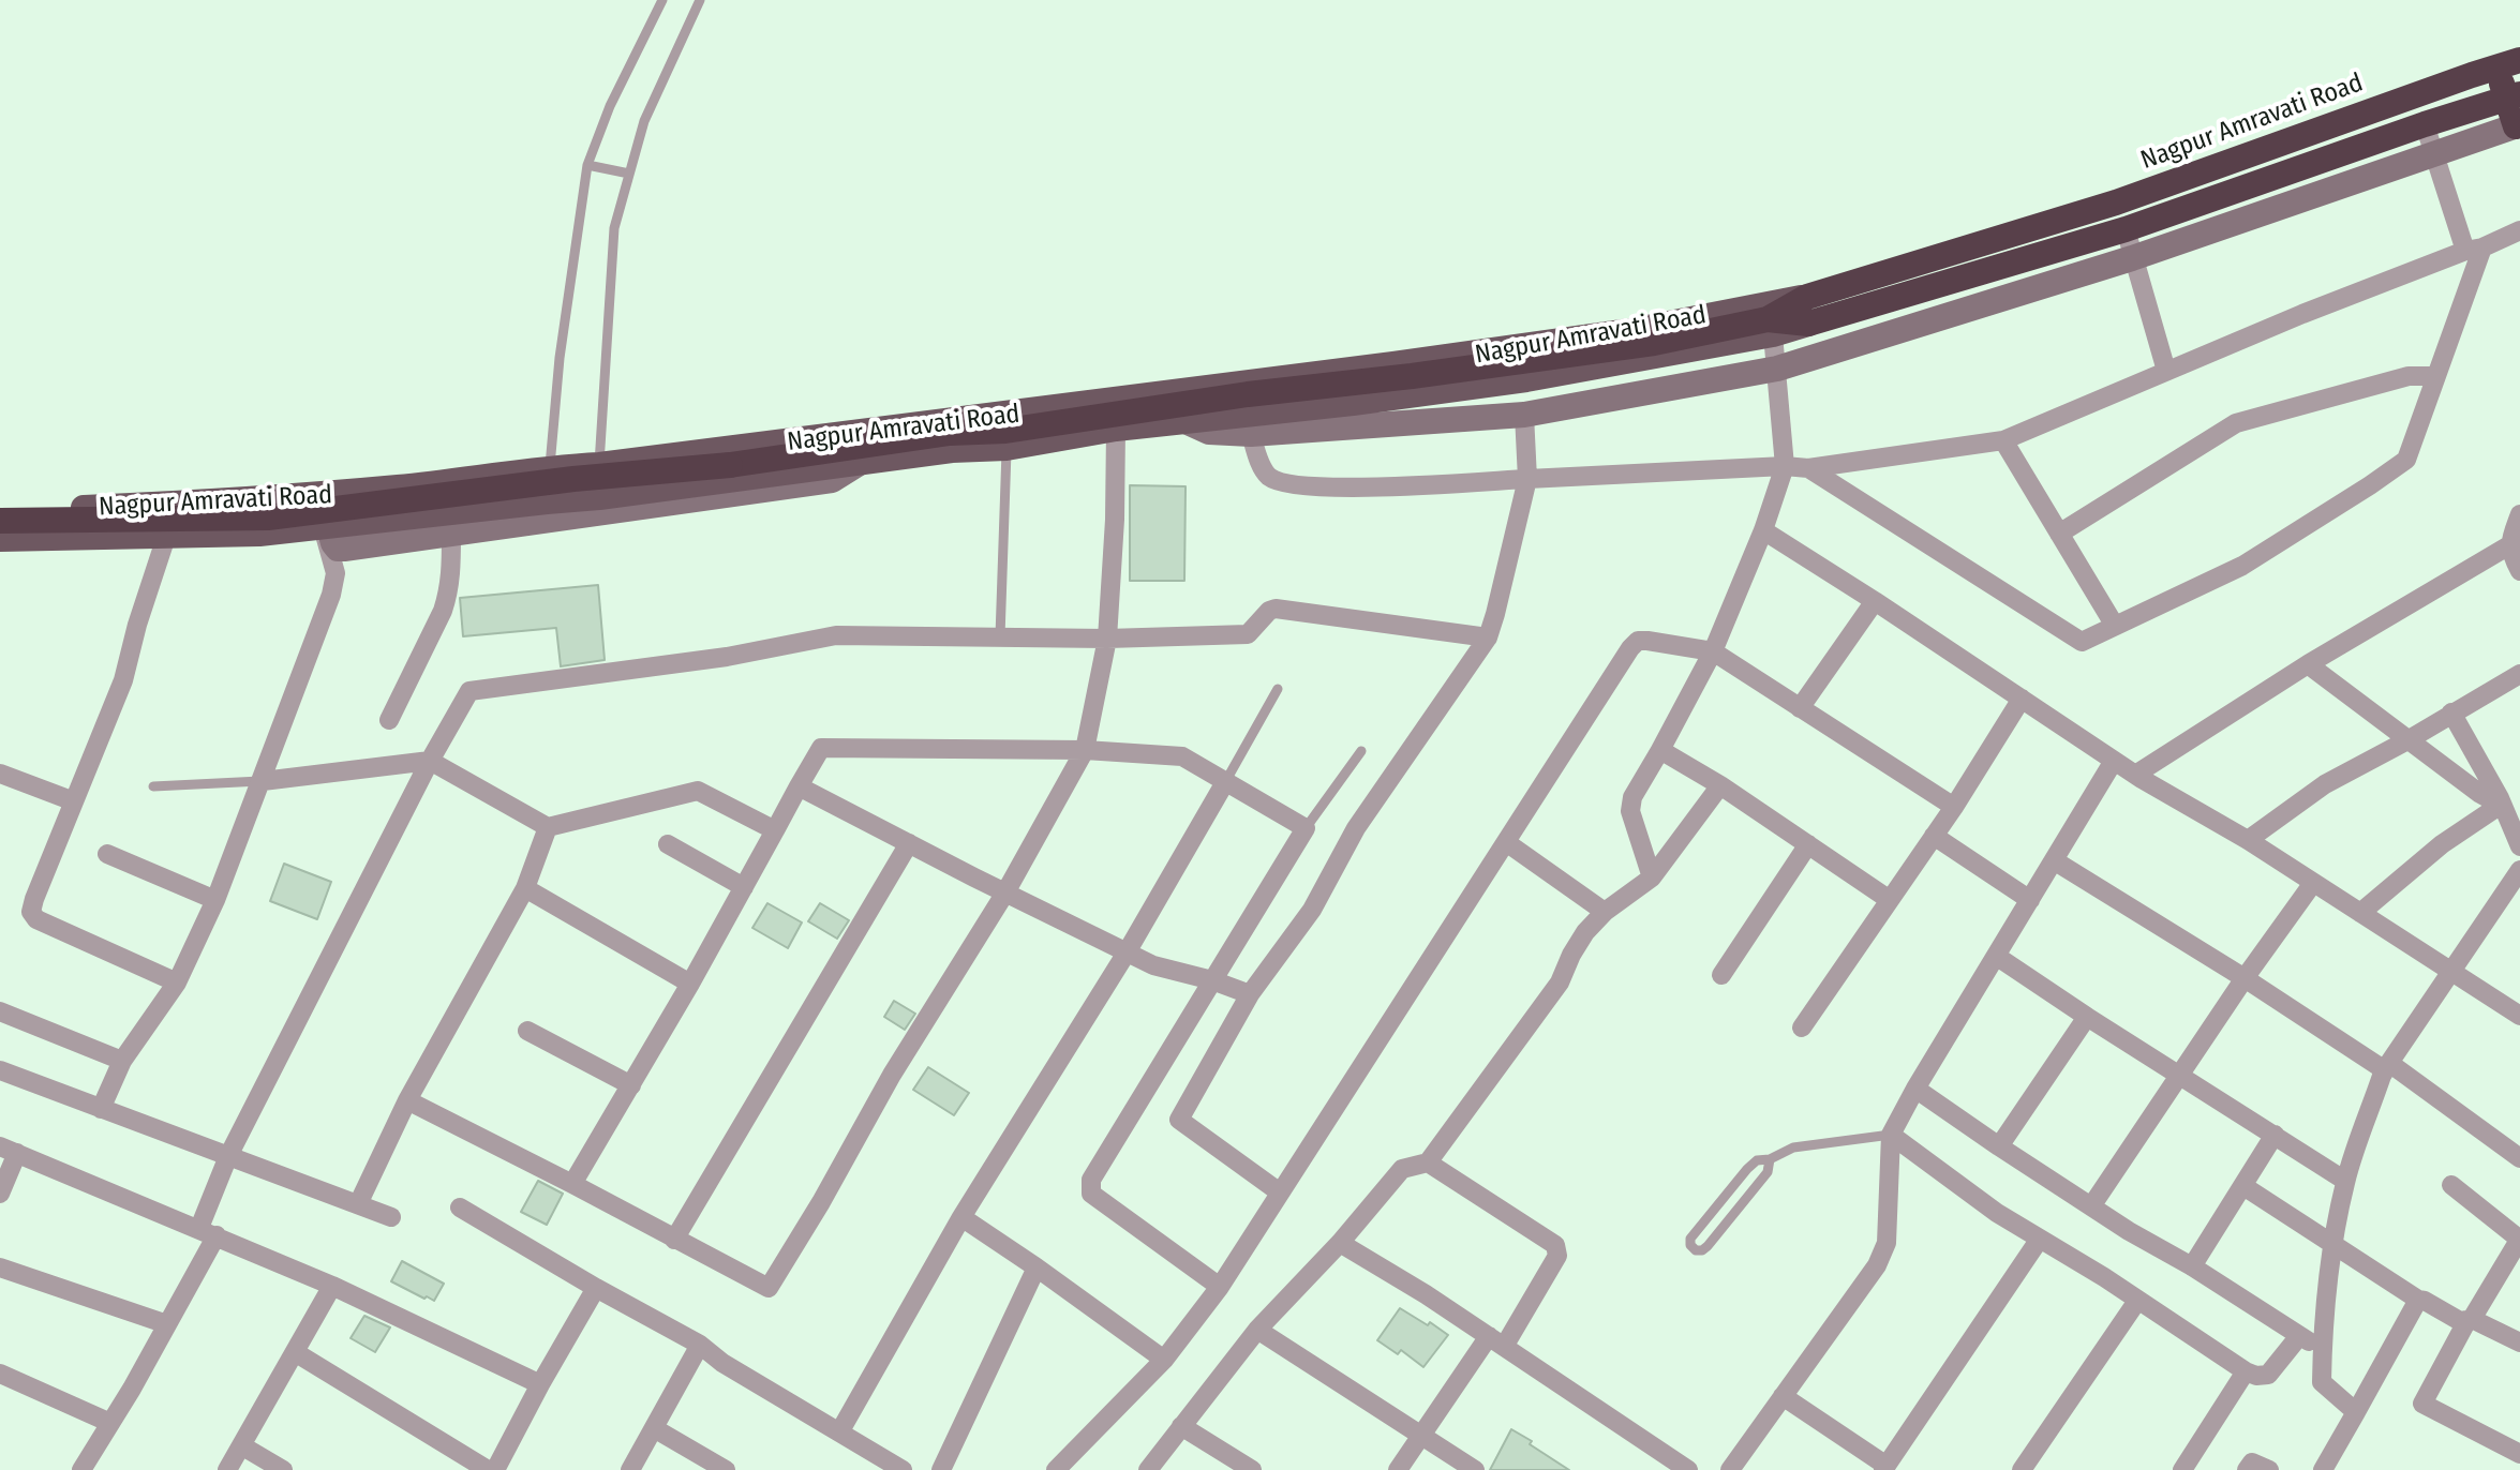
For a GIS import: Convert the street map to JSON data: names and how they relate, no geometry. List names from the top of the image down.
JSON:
{
  "streets": {
    "highway": ["Nagpur Amravati Road"]
  }
}
